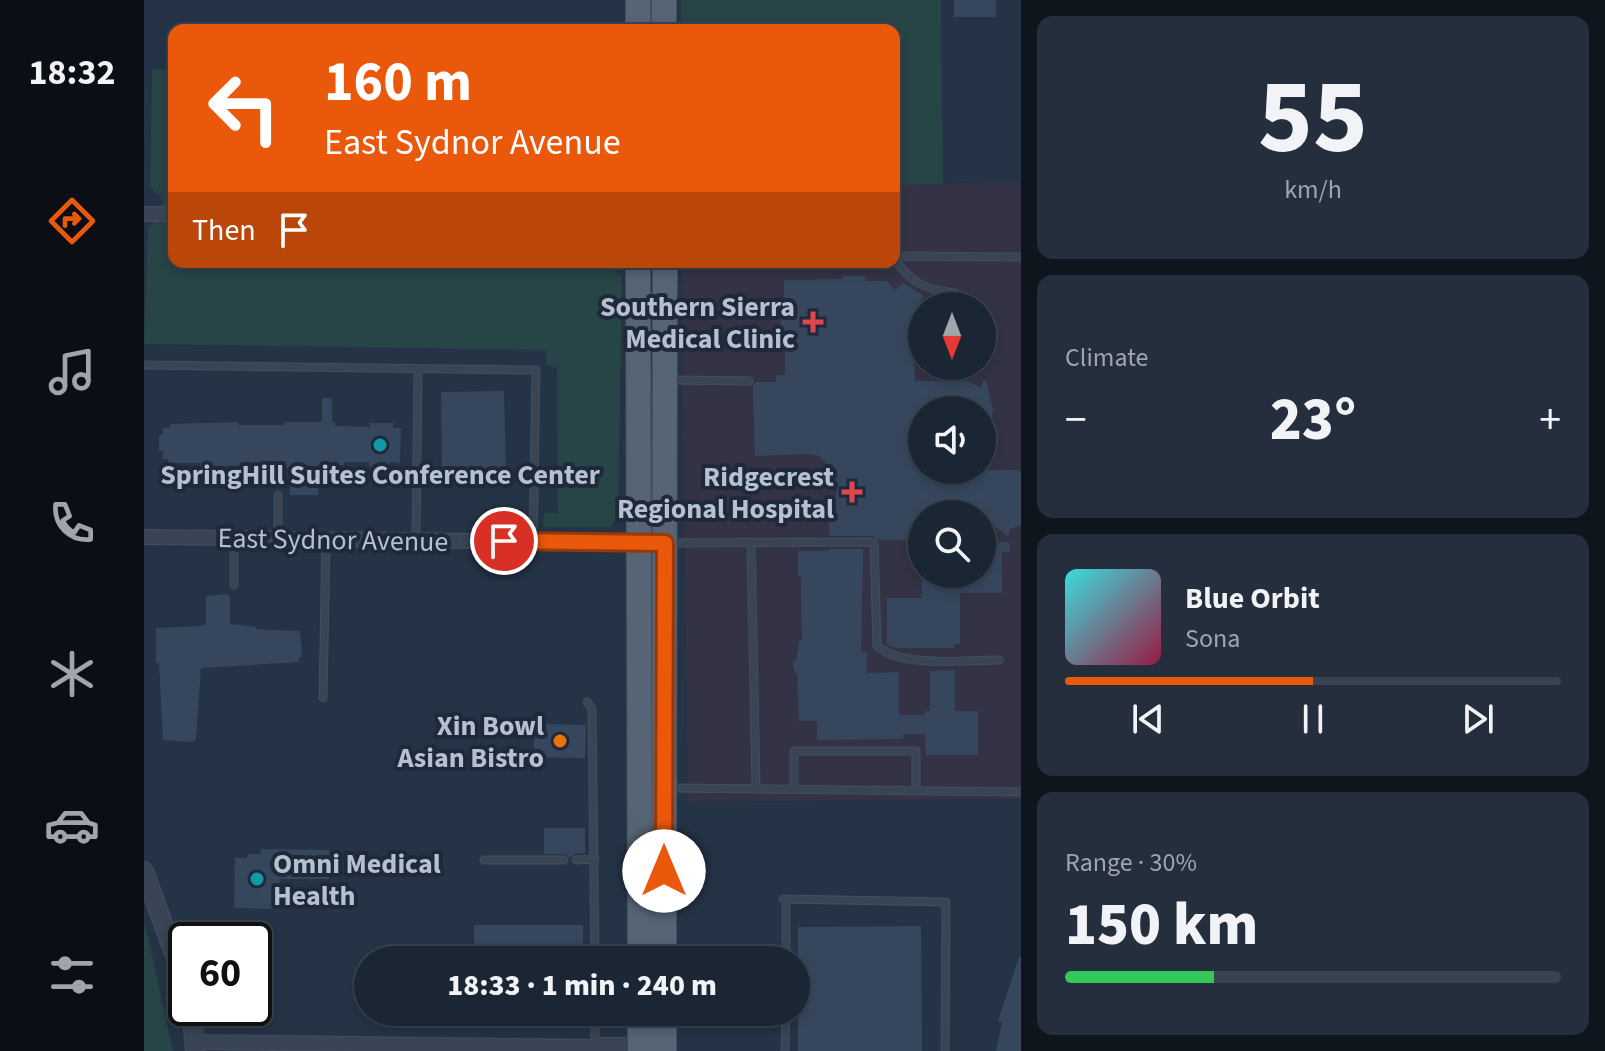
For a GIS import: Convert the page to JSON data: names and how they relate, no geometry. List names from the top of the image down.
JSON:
{
  "streets": {
    "street": ["East Sydnor Avenue"]
  },
  "places": {
    "health": ["Southern Sierra Medical Clinic", "Ridgecrest Regional Hospital"],
    "other": ["SpringHill Suites Conference Center", "Xin Bowl Asian Bistro", "Omni Medical Health"]
  },
  "north": "bottom",
  "page": {
    "tabs": "18:32",
    "tile": [
      ["55", "km/h"],
      "Climate",
      ["Range · 30%", "150 km"]
    ],
    "turn": ["160 m", "East Sydnor Avenue"],
    "then": "Then",
    "heat": ["−", "23°", "+"],
    "song": ["Blue Orbit", "Sona"],
    "limit": "60",
    "trip": "18:33 · 1 min · 240 m"
  }
}
